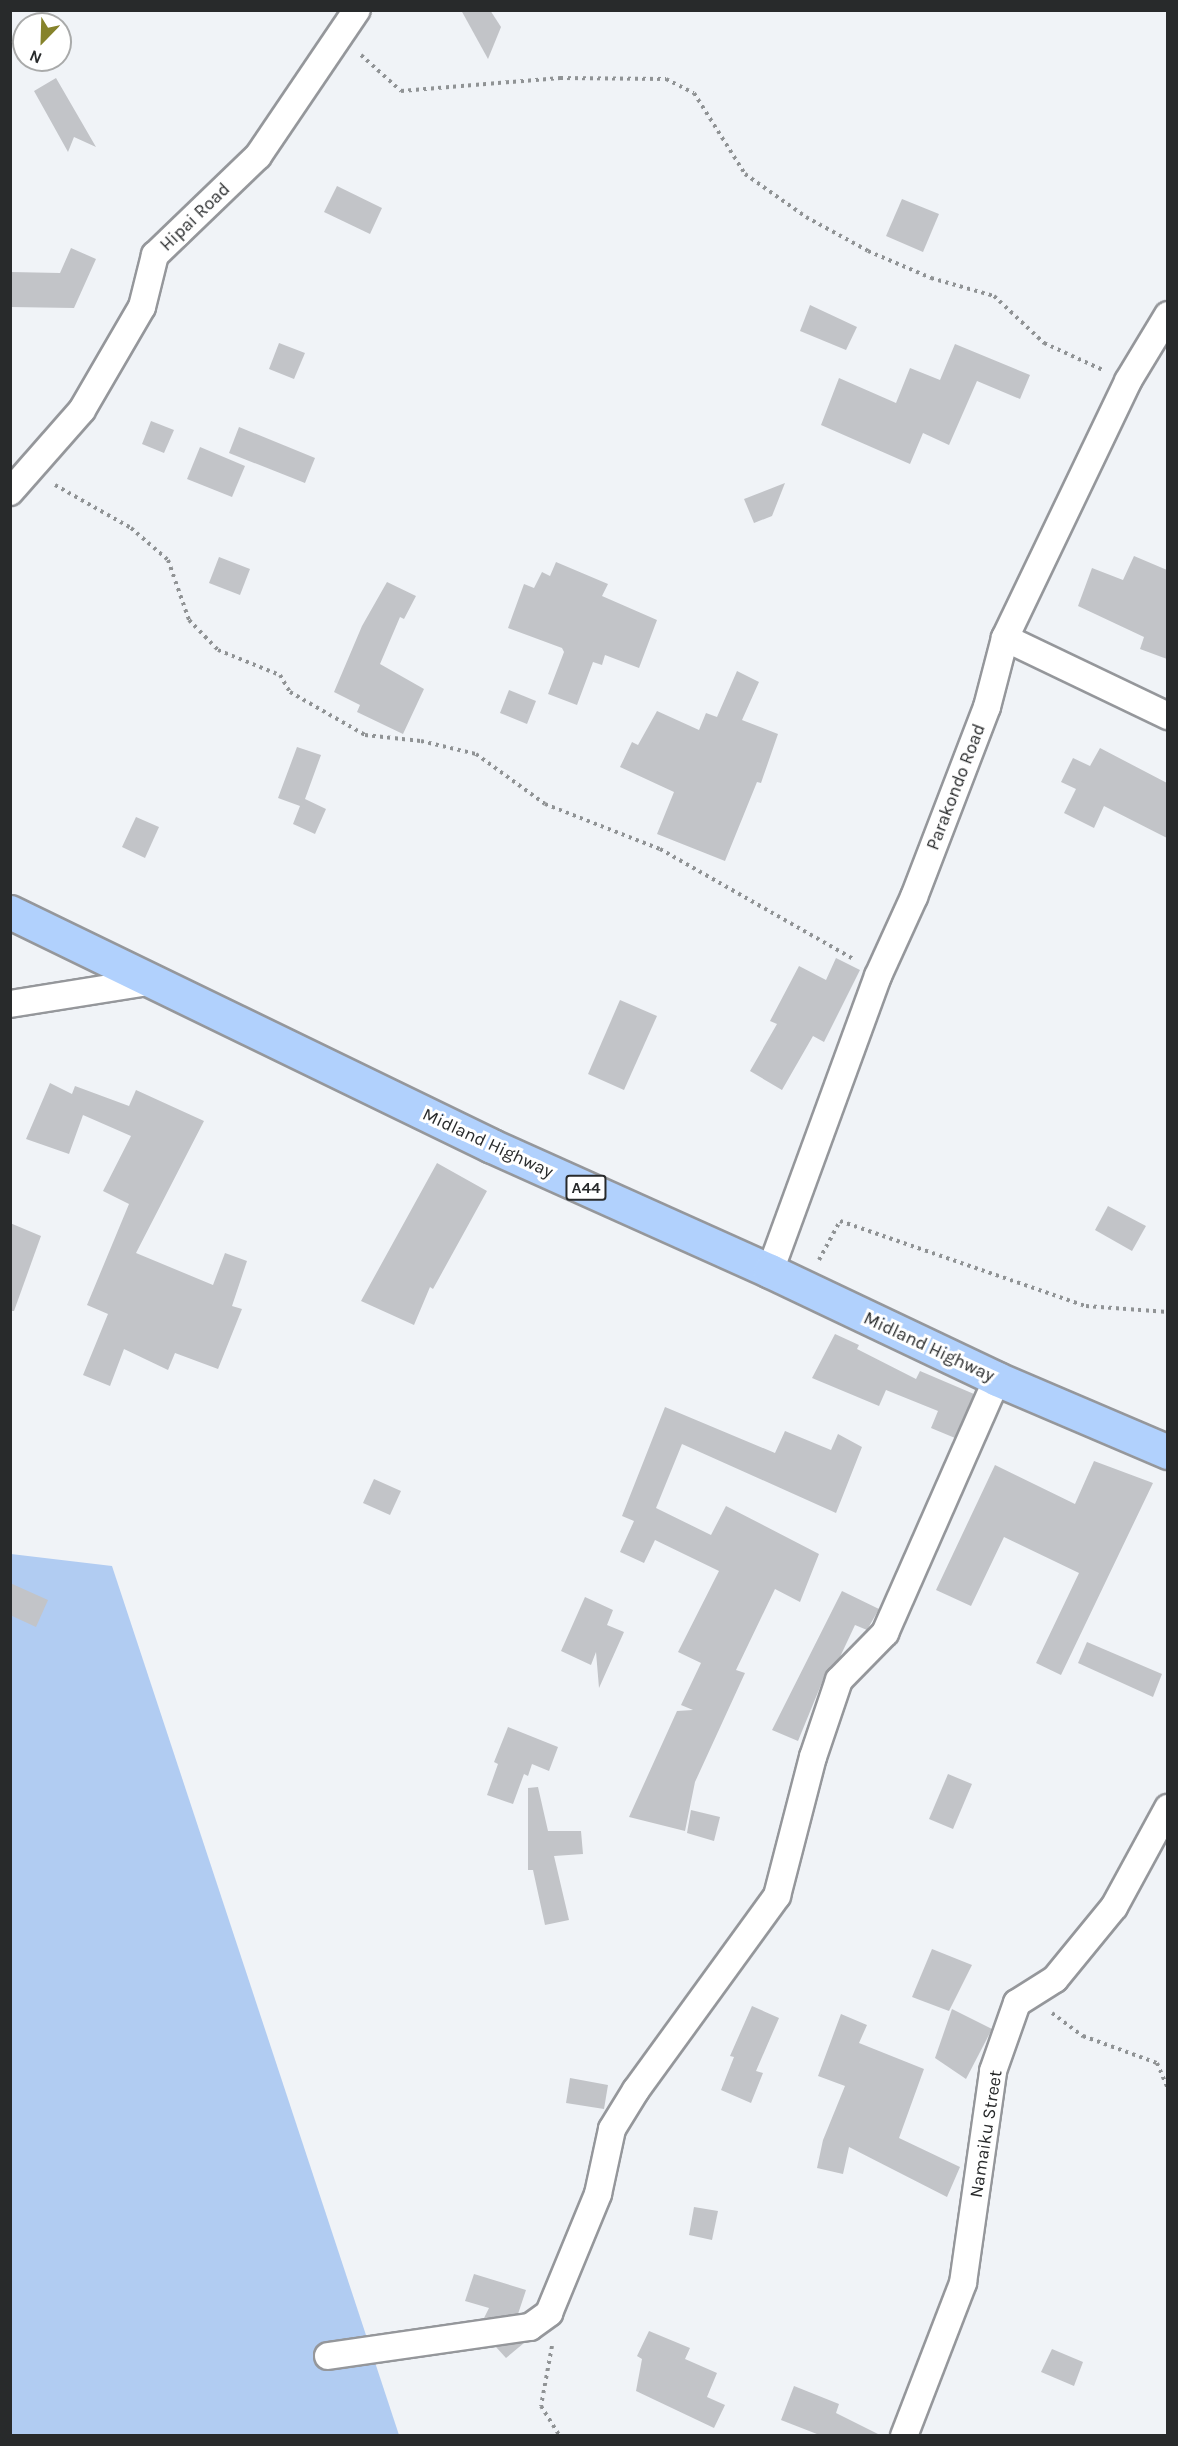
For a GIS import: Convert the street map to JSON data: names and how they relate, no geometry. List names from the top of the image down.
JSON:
{
  "streets": {
    "main road": ["Midland Highway", "A44"],
    "street": ["Hipai Road", "Parakondo Road", "Namaiku Street"]
  },
  "crossings": [
    ["Parakondo Road", "Midland Highway"]
  ],
  "north": "bottom left"
}
